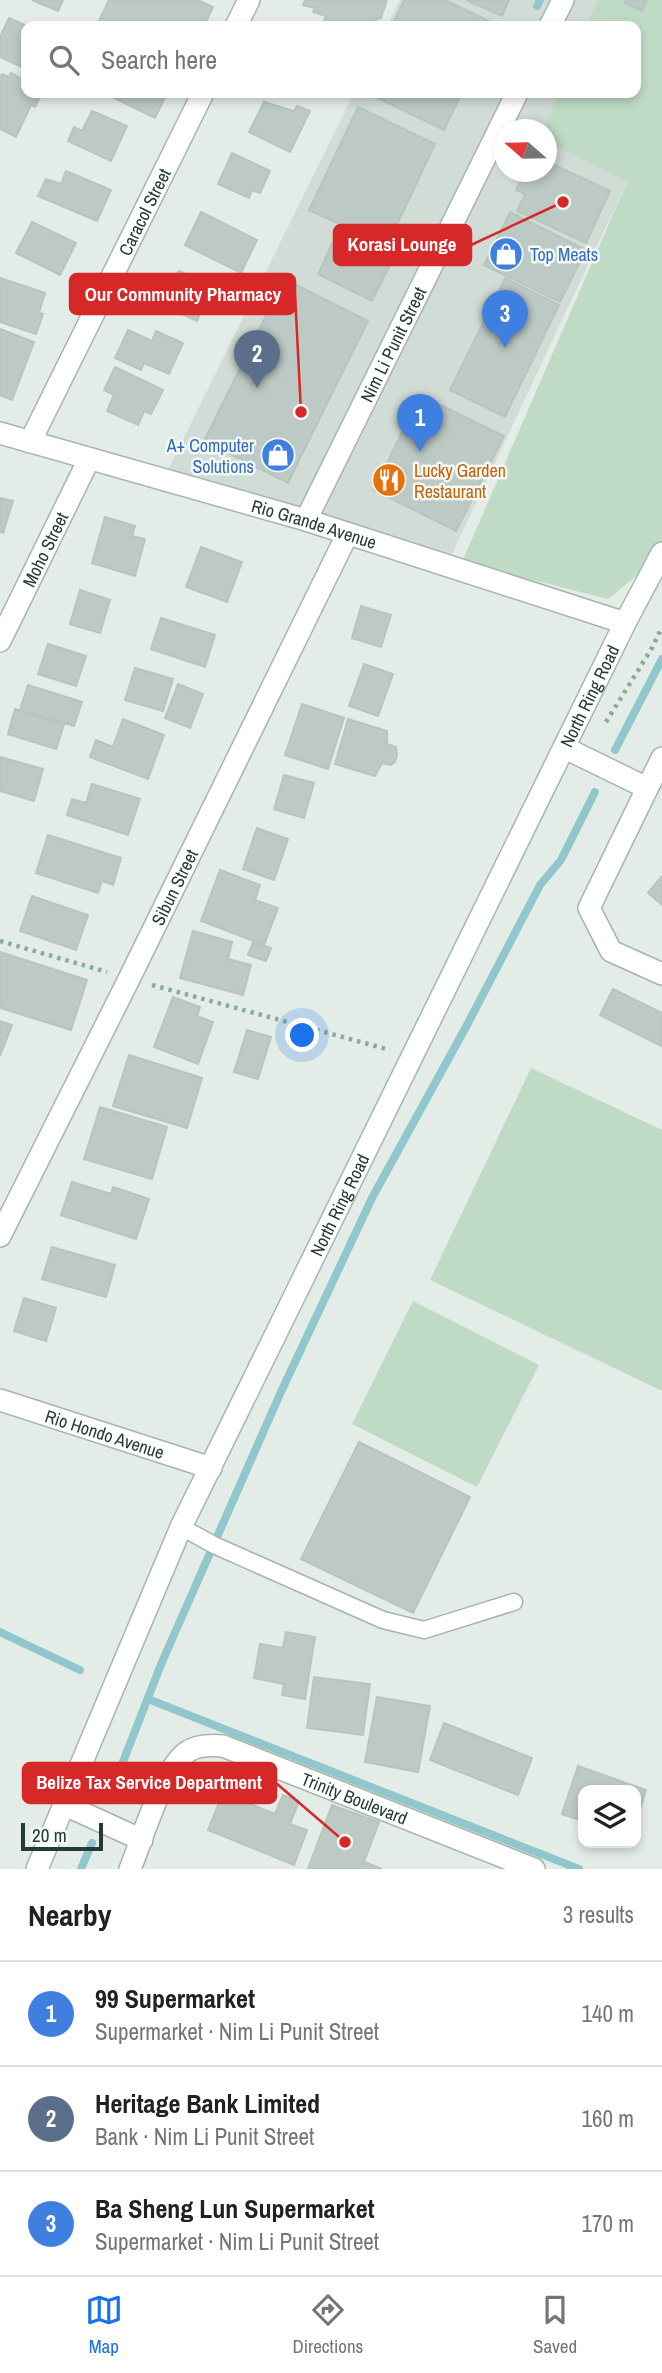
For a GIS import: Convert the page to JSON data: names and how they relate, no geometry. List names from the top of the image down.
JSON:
{
  "streets": {
    "street": [
      "Caracol Street",
      "Nim Li Punit Street",
      "Rio Grande Avenue",
      "Moho Street",
      "North Ring Road",
      "Sibun Street",
      "Rio Hondo Avenue",
      "Trinity Boulevard"
    ]
  },
  "crossings": [
    ["Caracol Street", "Rio Grande Avenue"],
    ["Nim Li Punit Street", "Rio Grande Avenue"],
    ["Rio Grande Avenue", "Moho Street"],
    ["Rio Grande Avenue", "North Ring Road"],
    ["Rio Grande Avenue", "Sibun Street"],
    ["North Ring Road", "Rio Hondo Avenue"]
  ],
  "places": {
    "other": ["Korasi Lounge", "Our Community Pharmacy", "Belize Tax Service Department"],
    "shop": ["Top Meats", "A+ Computer Solutions"],
    "restaurant": ["Lucky Garden Restaurant"]
  },
  "scale_bar": "20 m",
  "north": "left",
  "page": {
    "search": "Search here",
    "pins": ["3", "2", "1"],
    "scale": "20 m",
    "heading": ["Nearby", "3 results"],
    "list": [
      {
        "mark": "1",
        "name": "99 Supermarket",
        "note": "Supermarket · Nim Li Punit Street",
        "value": "140 m"
      },
      {
        "mark": "2",
        "name": "Heritage Bank Limited",
        "note": "Bank · Nim Li Punit Street",
        "value": "160 m"
      },
      {
        "mark": "3",
        "name": "Ba Sheng Lun Supermarket",
        "note": "Supermarket · Nim Li Punit Street",
        "value": "170 m"
      }
    ],
    "nav": ["Map", "Directions", "Saved"]
  }
}
